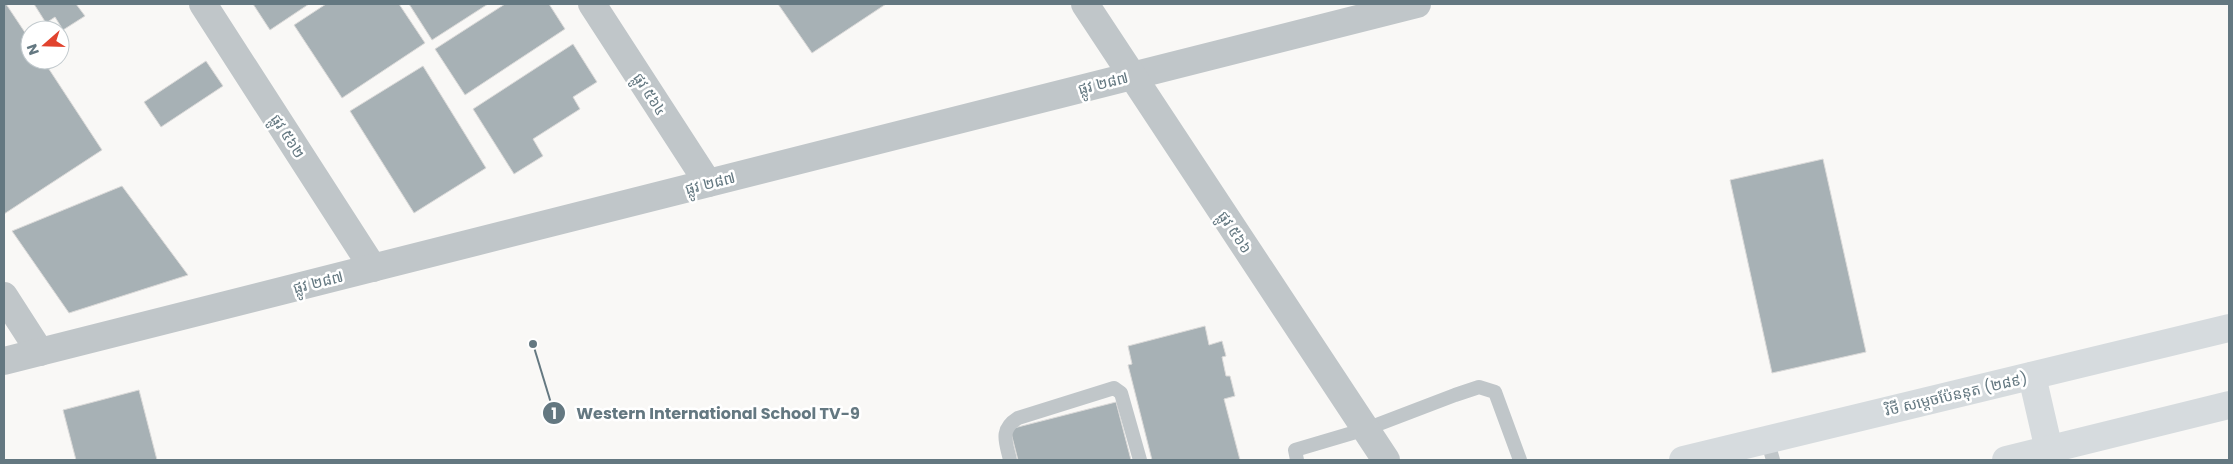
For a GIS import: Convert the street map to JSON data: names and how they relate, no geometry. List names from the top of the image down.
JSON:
{
  "streets": {
    "main road": ["វិថី សម្តេចប៉ែននុត (២៨៩)"],
    "street": [
      "ផ្លូវ ២៨៧",
      "ផ្លូវ ៥៦៤",
      "ផ្លូវ ៥៦២",
      "ផ្លូវ ៥៦៦"
    ]
  },
  "crossings": [
    ["ផ្លូវ ២៨៧", "ផ្លូវ ៥៦៤"],
    ["ផ្លូវ ២៨៧", "ផ្លូវ ៥៦២"],
    ["ផ្លូវ ២៨៧", "ផ្លូវ ៥៦៦"]
  ],
  "places": ["Western International School TV-9"],
  "north": "left"
}
